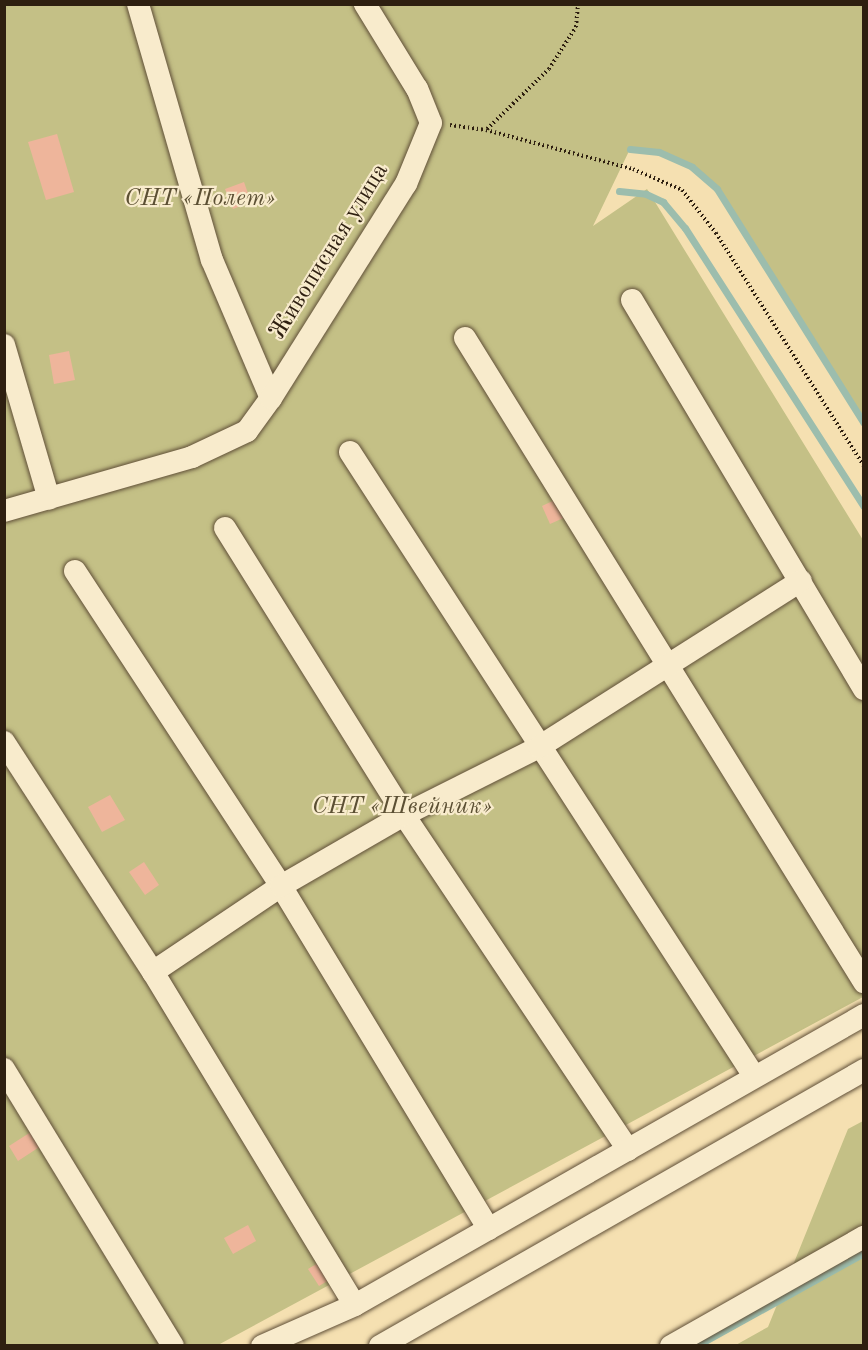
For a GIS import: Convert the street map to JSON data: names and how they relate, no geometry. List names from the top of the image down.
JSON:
{
  "streets": {
    "street": ["Живописная улица"]
  },
  "parks": ["СНТ «Полет»", "СНТ «Швейник»"]
}
